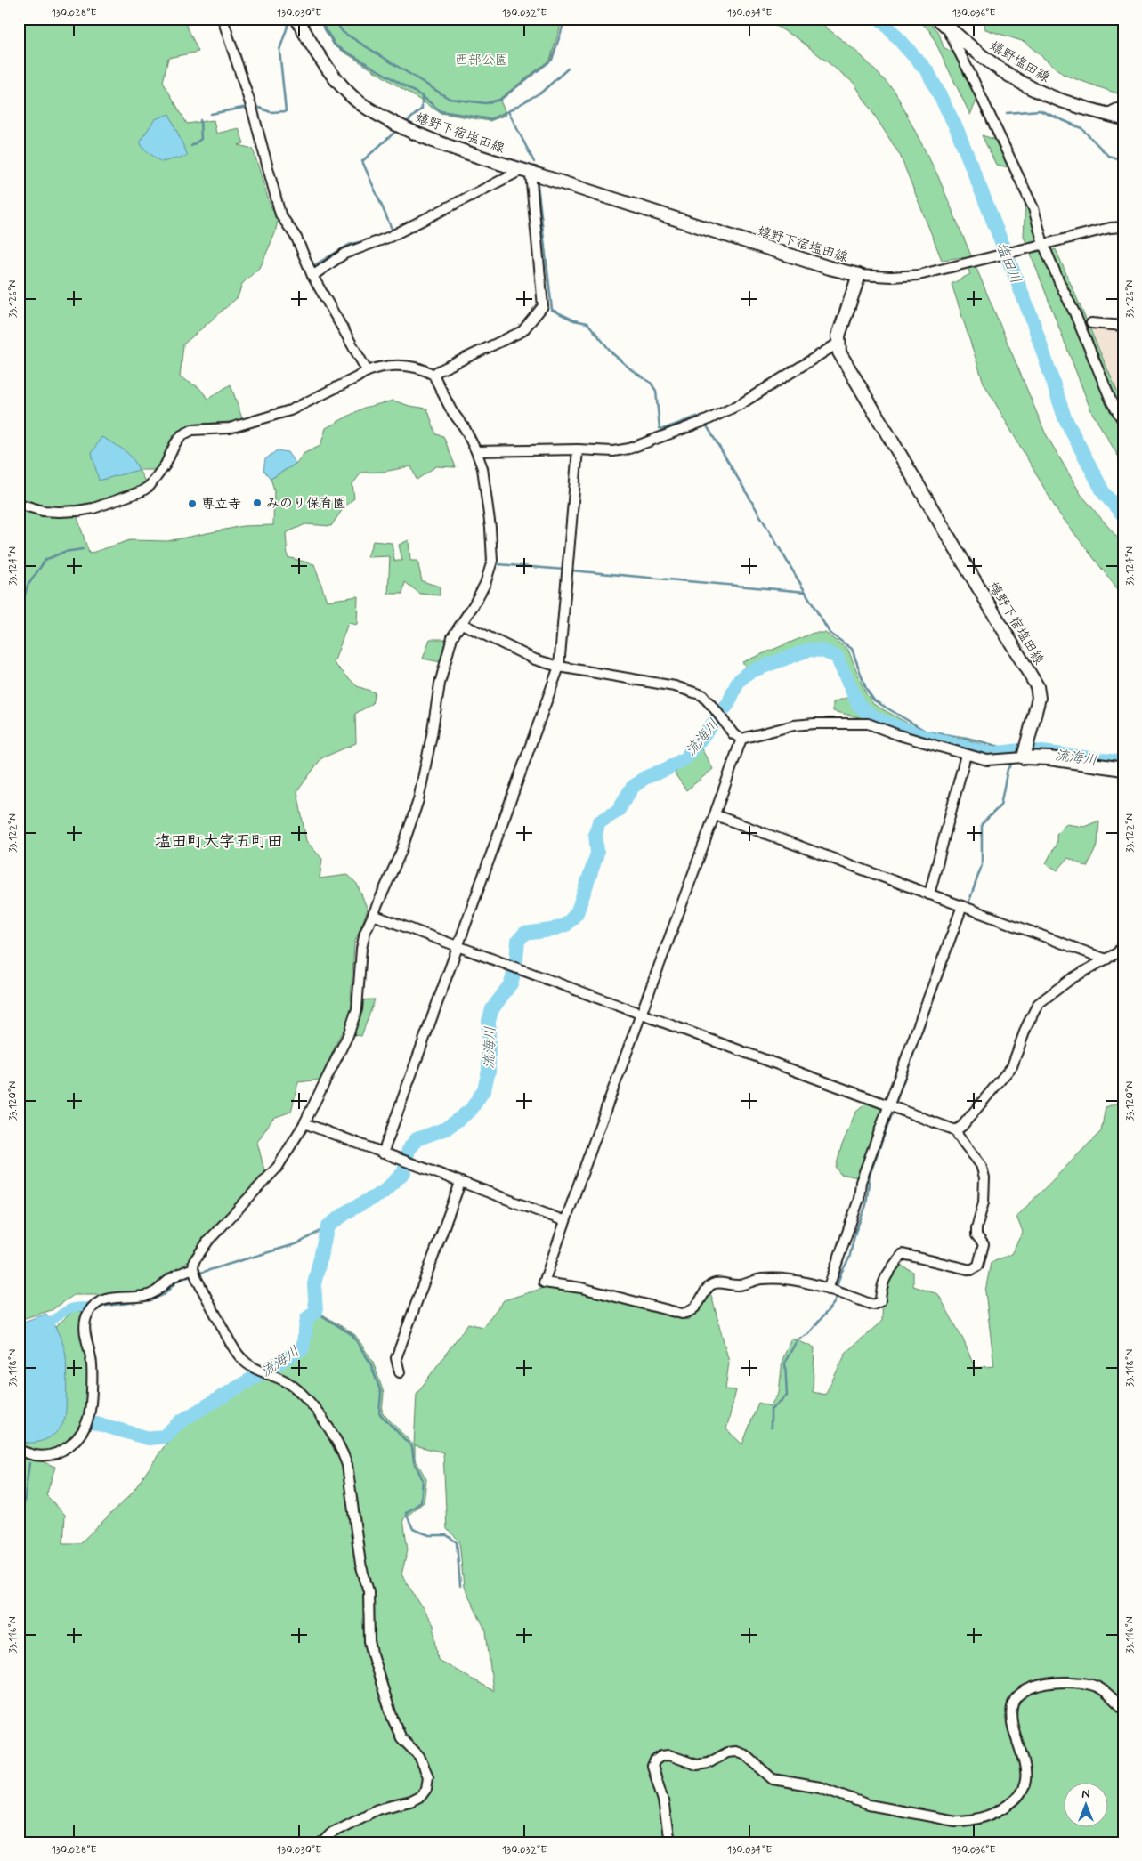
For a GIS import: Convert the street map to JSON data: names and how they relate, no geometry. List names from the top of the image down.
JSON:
{
  "streets": {
    "main road": ["嬉野塩田線", "嬉野下宿塩田線"]
  },
  "districts": ["塩田町大字五町田"],
  "water": ["塩田川", "流海川"],
  "parks": ["西部公園"],
  "places": ["みのり保育園", "専立寺"],
  "north": "top",
  "coordinates": [
    "130.028°E",
    "130.030°E",
    "130.032°E",
    "130.034°E",
    "130.036°E",
    "33.126°N",
    "33.124°N",
    "33.122°N",
    "33.120°N",
    "33.118°N",
    "33.116°N"
  ]
}
